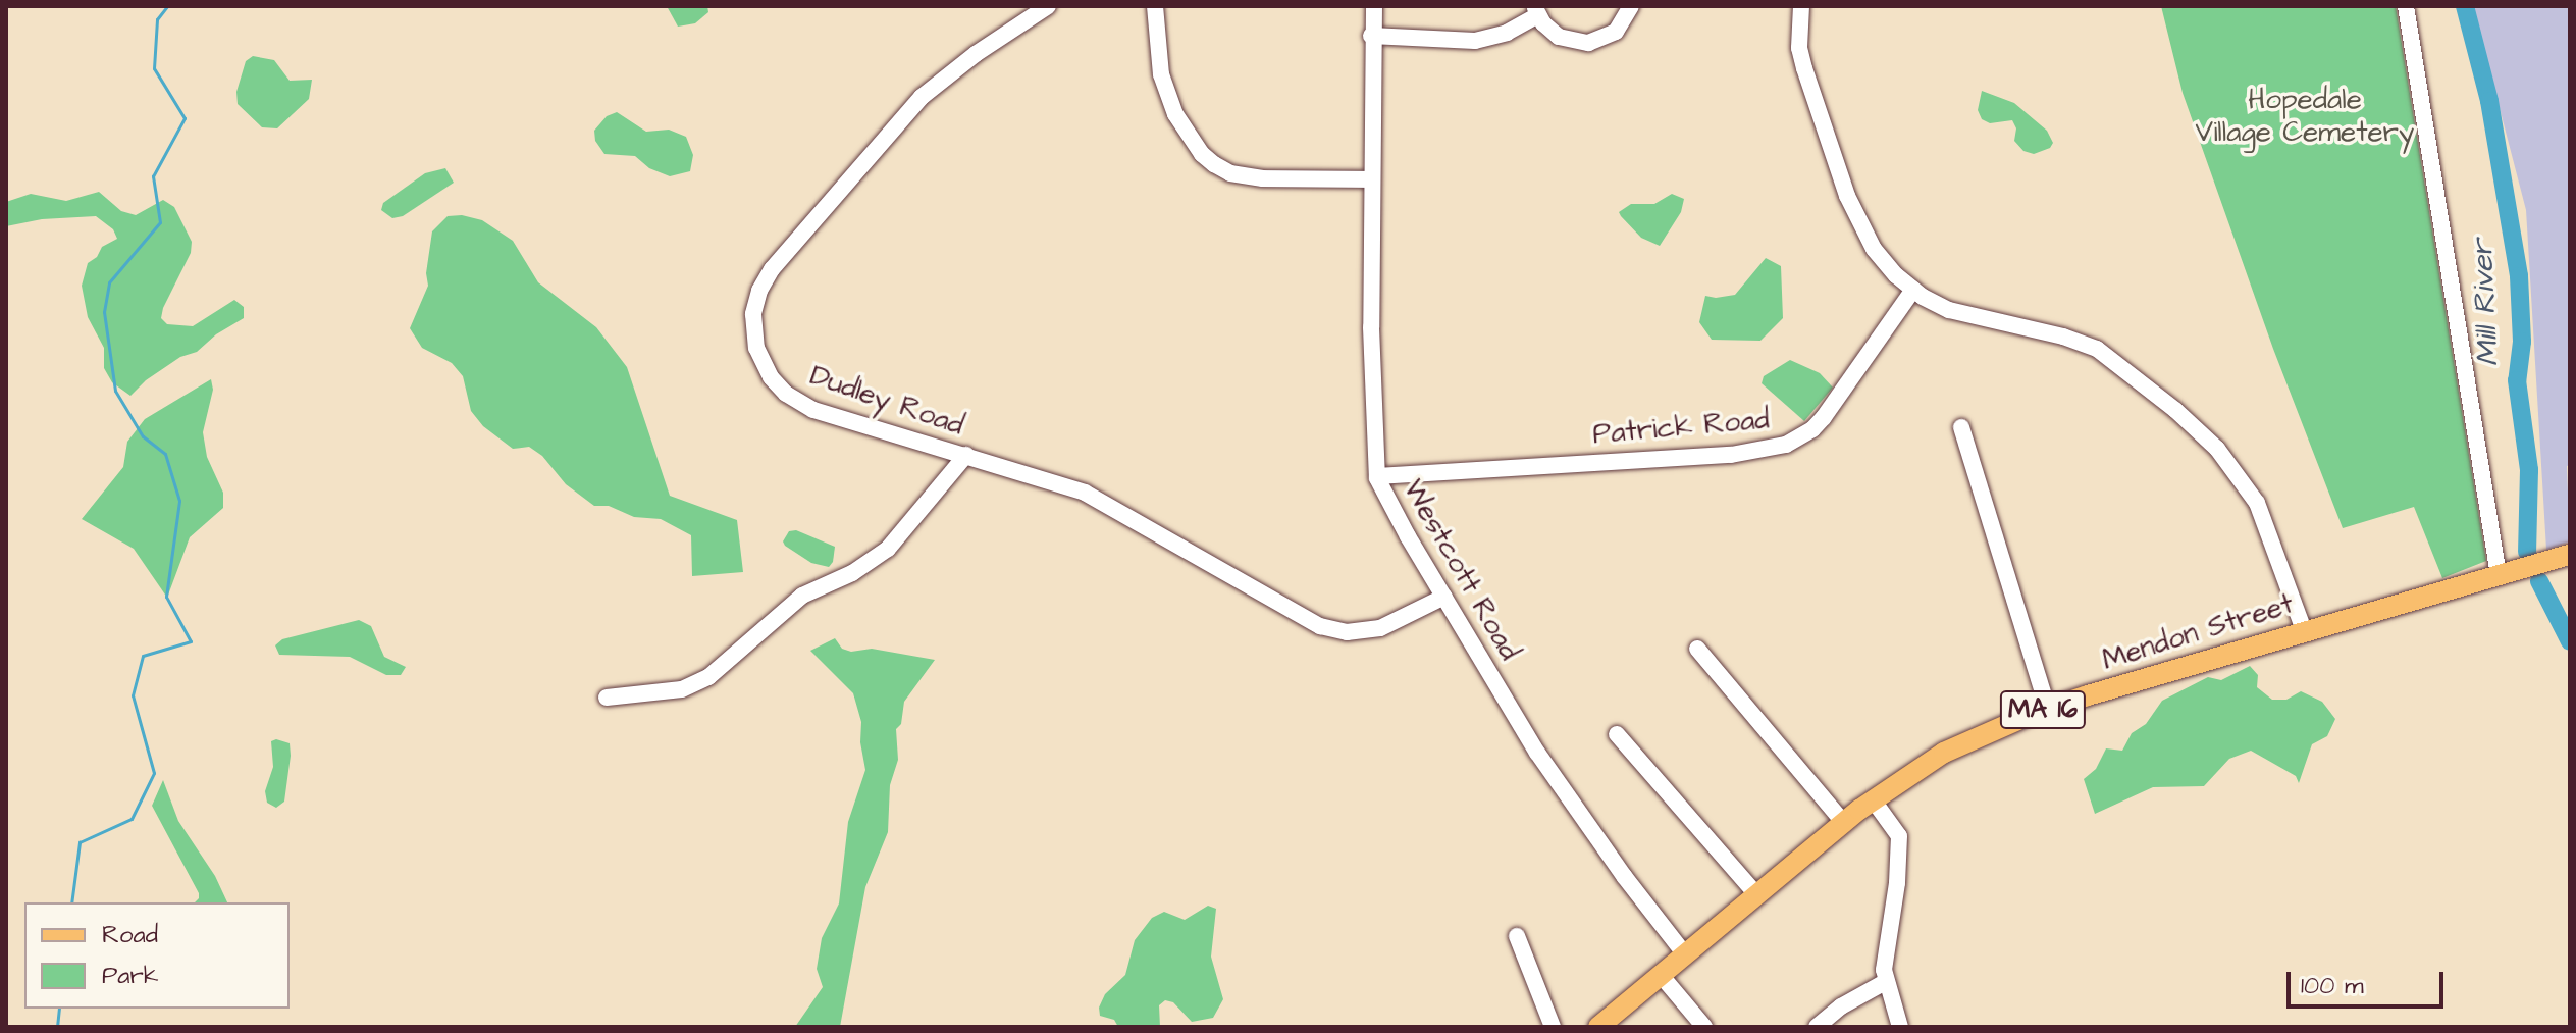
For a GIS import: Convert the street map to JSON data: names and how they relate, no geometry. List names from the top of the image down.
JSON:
{
  "streets": {
    "main road": ["Mendon Street", "MA 16"],
    "street": ["Dudley Road", "Patrick Road", "Westcott Road"]
  },
  "crossings": [
    ["Dudley Road", "Westcott Road"],
    ["Patrick Road", "Westcott Road"],
    ["Westcott Road", "Mendon Street"]
  ],
  "water": ["Mill River"],
  "parks": ["Hopedale Village Cemetery"],
  "legend": ["Road", "Park"],
  "scale_bar": "100 m"
}
